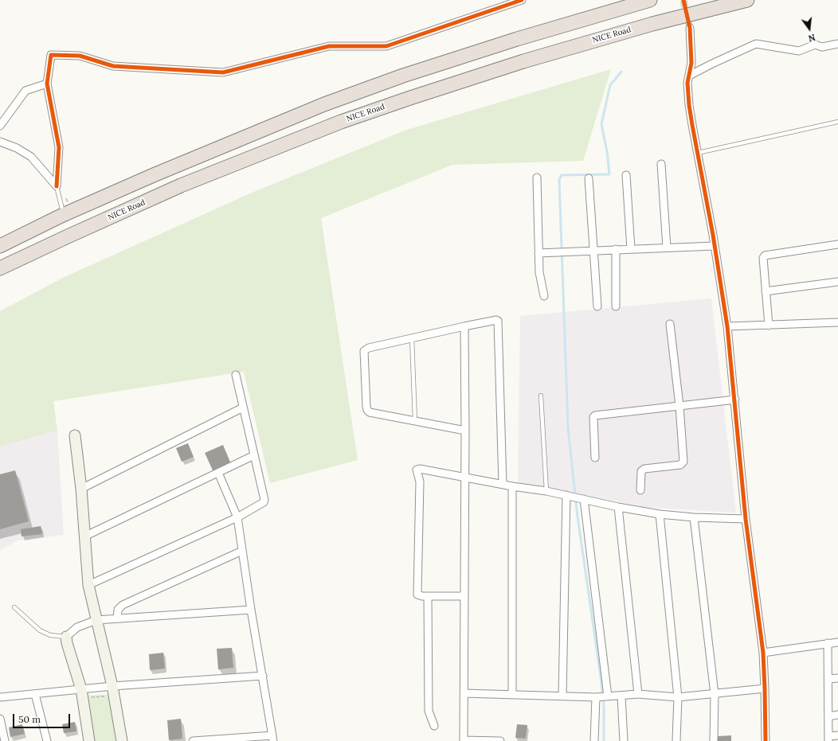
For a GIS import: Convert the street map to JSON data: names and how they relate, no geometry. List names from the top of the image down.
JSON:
{
  "streets": {
    "highway": ["NICE Road"]
  },
  "scale_bar": "50 m",
  "north": "bottom"
}
